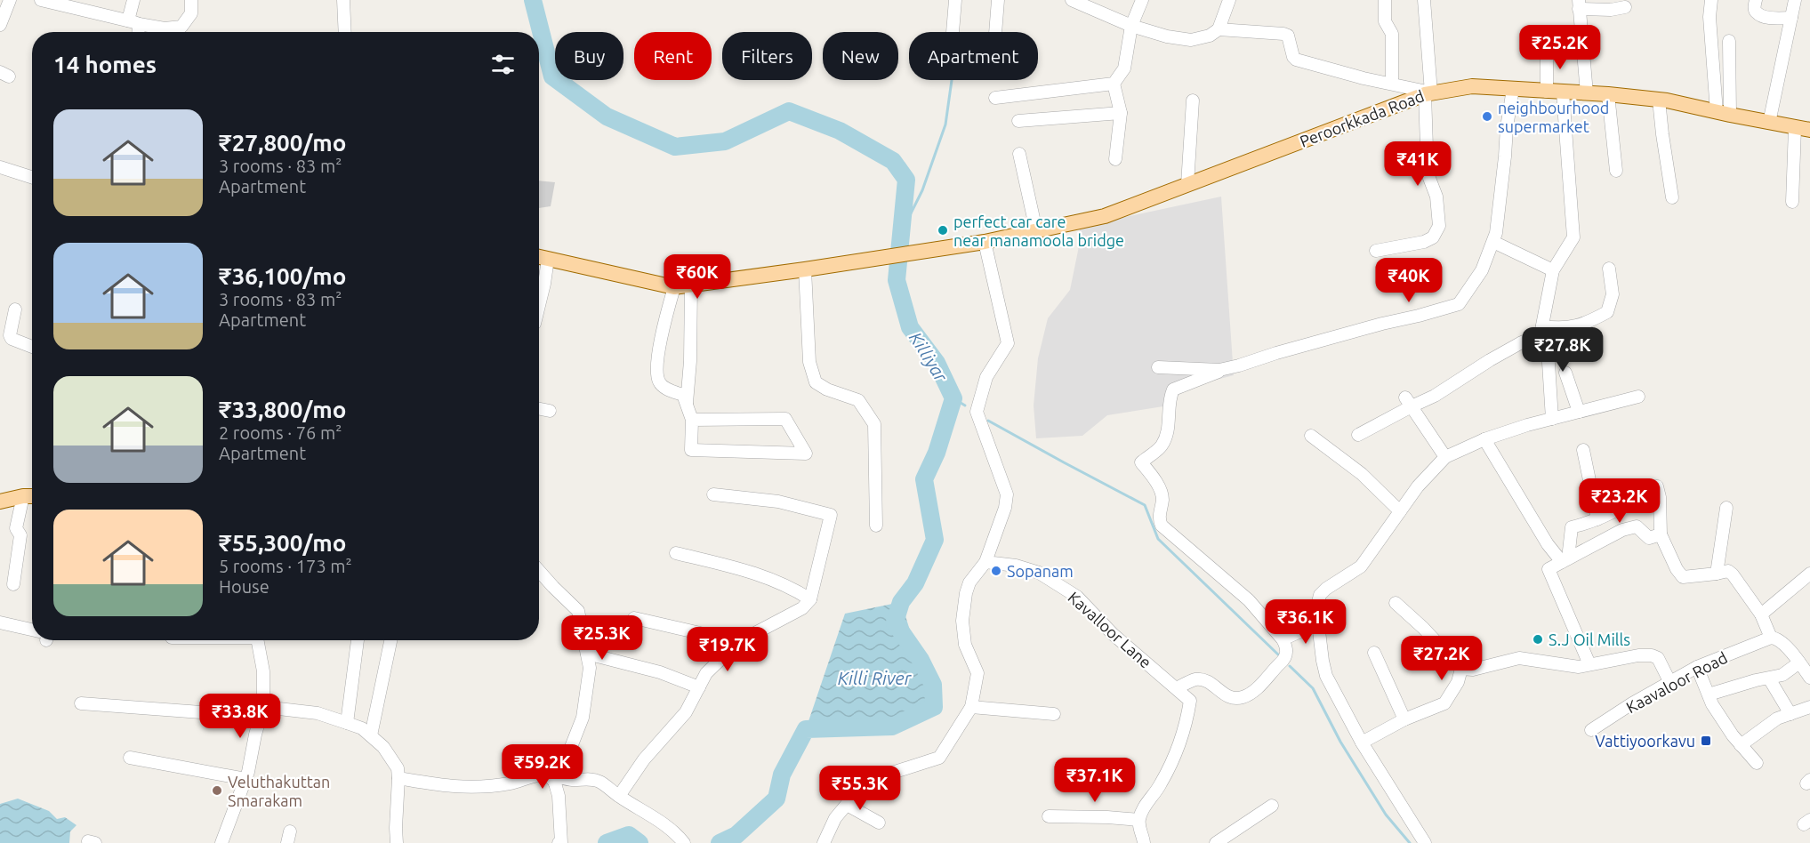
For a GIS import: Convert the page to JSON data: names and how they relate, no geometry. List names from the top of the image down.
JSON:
{
  "streets": {
    "main road": ["Peroorkkada Road"],
    "street": ["Kavalloor Lane", "Kaavaloor Road"]
  },
  "water": ["Killiyar", "Killi River"],
  "places": {
    "other": [
      "neighbourhood supermarket",
      "perfect car care near manamoola bridge",
      "Sopanam",
      "S.J Oil Mills",
      "Veluthakuttan Smarakam"
    ],
    "transit": ["Vattiyoorkavu"]
  },
  "page": {
    "price": [
      "₹25.2K",
      "₹41K",
      "₹60K",
      "₹40K",
      "₹27.8K",
      "₹23.2K",
      "₹36.1K",
      "₹25.3K",
      "₹19.7K",
      "₹27.2K",
      "₹33.8K",
      "₹59.2K",
      "₹37.1K",
      "₹55.3K"
    ],
    "chip": [
      "Buy",
      "Rent",
      "Filters",
      "New",
      "Apartment"
    ],
    "heading": "14 homes",
    "list": [
      {
        "name": "₹27,800/mo",
        "note": "3 rooms · 83 m² · Apartment"
      },
      {
        "name": "₹36,100/mo",
        "note": "3 rooms · 83 m² · Apartment"
      },
      {
        "name": "₹33,800/mo",
        "note": "2 rooms · 76 m² · Apartment"
      },
      {
        "name": "₹55,300/mo",
        "note": "5 rooms · 173 m² · House"
      }
    ]
  }
}
